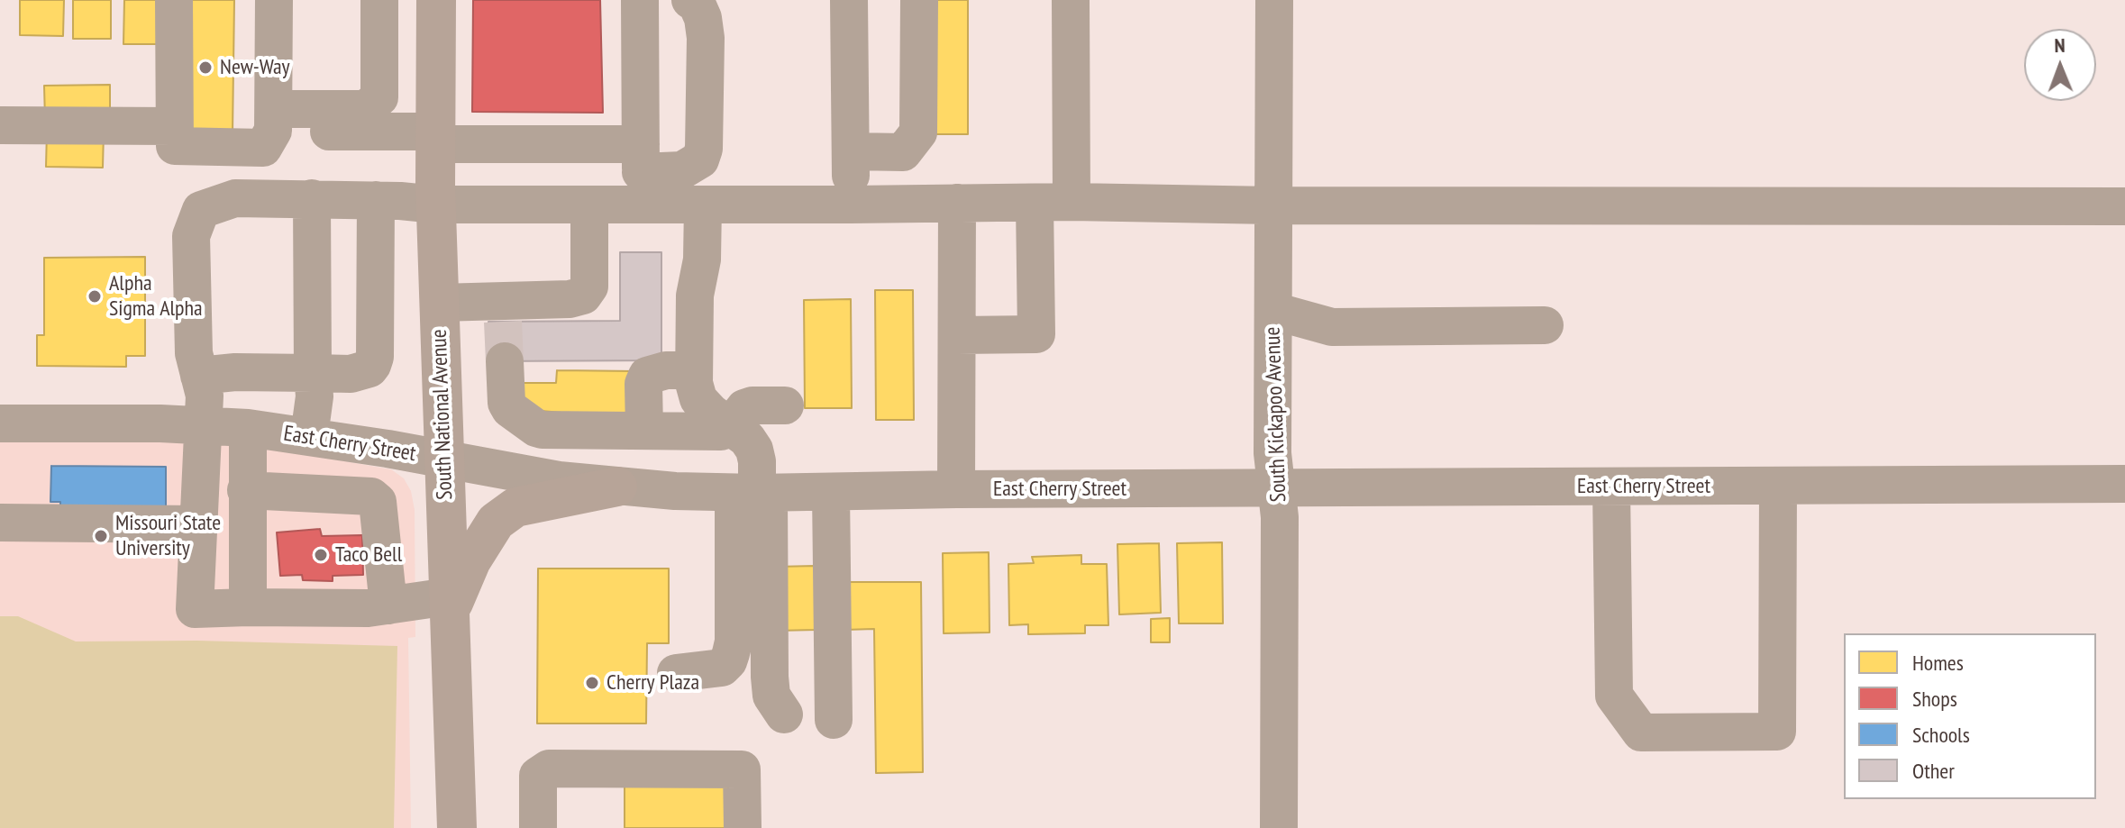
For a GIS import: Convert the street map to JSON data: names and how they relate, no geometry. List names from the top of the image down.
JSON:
{
  "streets": {
    "main road": ["South National Avenue"],
    "street": ["South Kickapoo Avenue", "East Cherry Street"]
  },
  "crossings": [
    ["South National Avenue", "East Cherry Street"],
    ["South Kickapoo Avenue", "East Cherry Street"]
  ],
  "places": [
    "New-Way",
    "Alpha Sigma Alpha",
    "Missouri State University",
    "Taco Bell",
    "Cherry Plaza"
  ],
  "legend": [
    "Homes",
    "Shops",
    "Schools",
    "Other"
  ],
  "north": "top"
}
